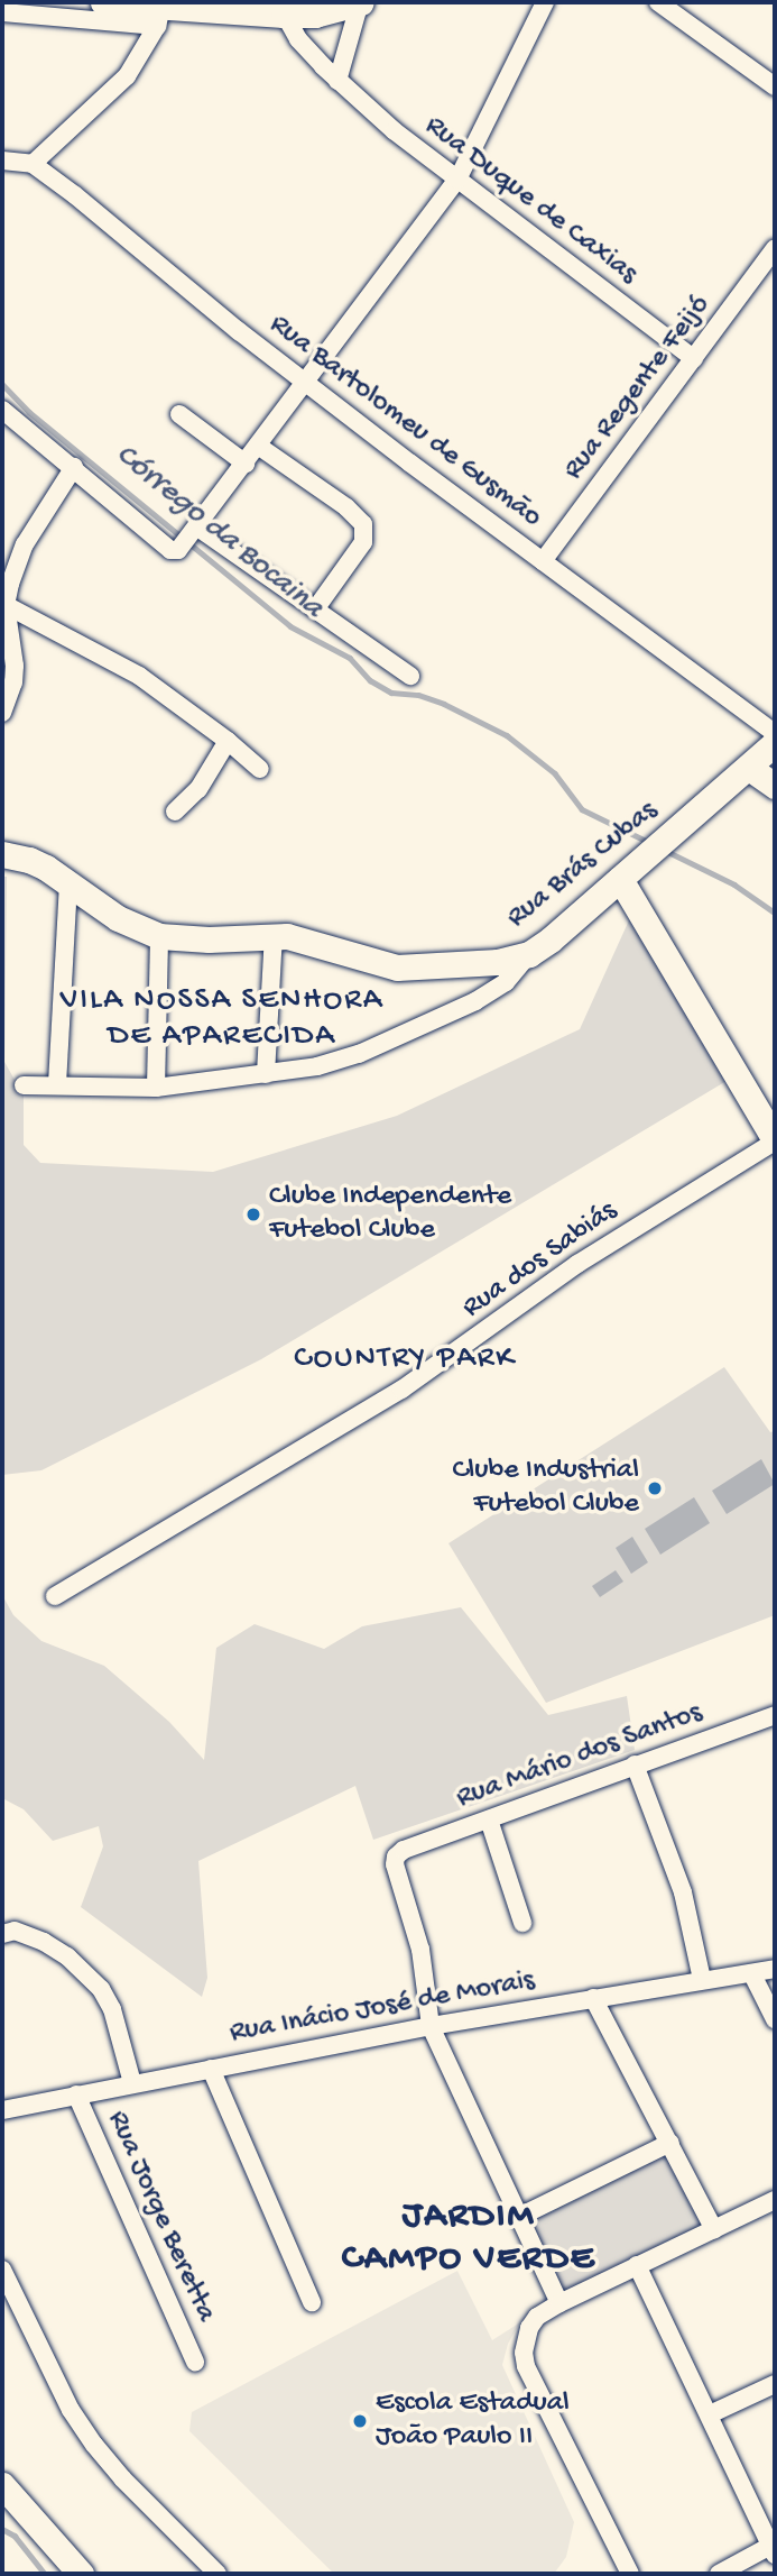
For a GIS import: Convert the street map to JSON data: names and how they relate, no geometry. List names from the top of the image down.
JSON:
{
  "streets": {
    "street": [
      "Rua Duque de Caxias",
      "Rua Regente Feijó",
      "Rua Bartolomeu de Gusmão",
      "Rua Brás Cubas",
      "Rua dos Sabiás",
      "Rua Mário dos Santos",
      "Rua Inácio José de Morais",
      "Rua Jorge Beretta"
    ]
  },
  "crossings": [
    ["Rua Duque de Caxias", "Rua Regente Feijó"],
    ["Rua Regente Feijó", "Rua Bartolomeu de Gusmão"],
    ["Rua Mário dos Santos", "Rua Inácio José de Morais"],
    ["Rua Inácio José de Morais", "Rua Jorge Beretta"]
  ],
  "districts": ["VILA NOSSA SENHORA DE APARECIDA", "COUNTRY PARK", "JARDIM CAMPO VERDE"],
  "water": ["Córrego da Bocaina"],
  "places": ["Clube Independente Futebol Clube", "Clube Industrial Futebol Clube", "Escola Estadual João Paulo II"]
}
